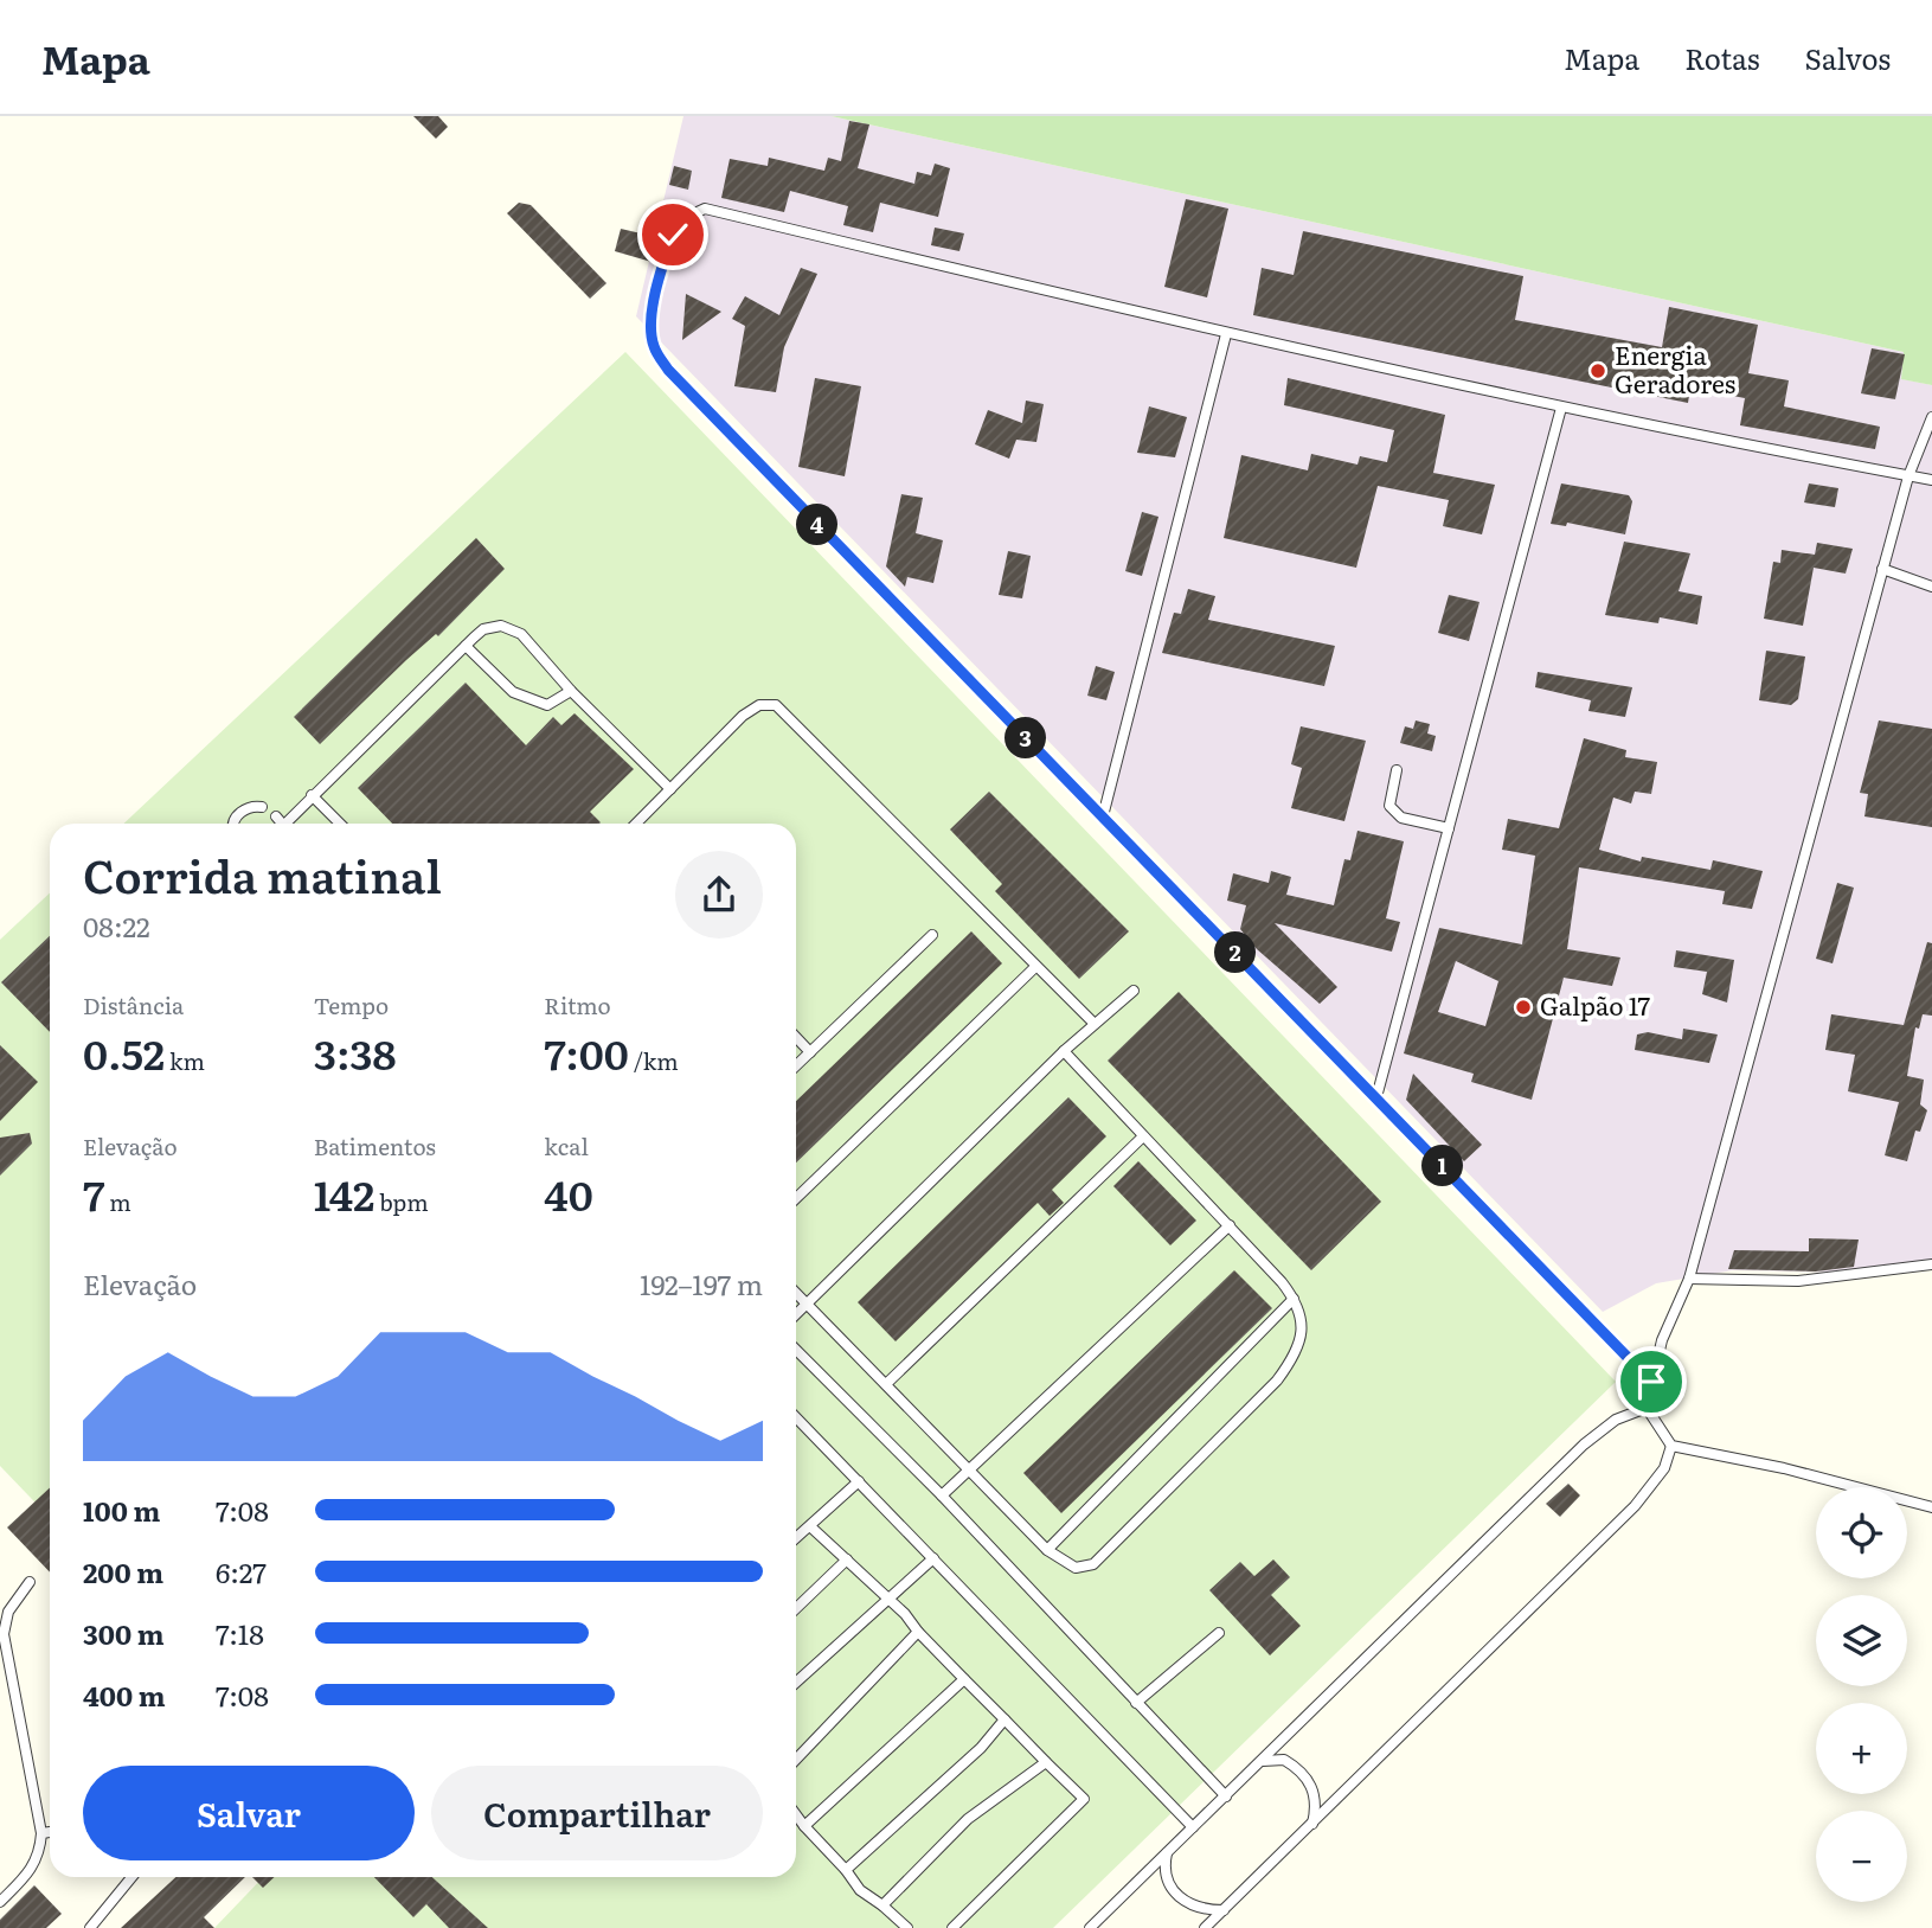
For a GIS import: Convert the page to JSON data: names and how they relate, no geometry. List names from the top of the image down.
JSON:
{
  "places": ["Energia Geradores", "Galpão 17"],
  "page": {
    "header": "Mapa",
    "nav": ["Mapa", "Rotas", "Salvos"],
    "pins": [
      "4",
      "3",
      "2",
      "1"
    ],
    "heading": ["Corrida matinal", "08:22"],
    "stats": [
      ["Distância", "0.52 km"],
      ["Tempo", "3:38"],
      ["Ritmo", "7:00 /km"],
      ["Elevação", "7 m"],
      ["Batimentos", "142 bpm"],
      ["kcal", "40"]
    ],
    "chart": ["Elevação", "192–197 m"],
    "list": [
      {
        "name": "100 m",
        "note": "7:08"
      },
      {
        "name": "200 m",
        "note": "6:27"
      },
      {
        "name": "300 m",
        "note": "7:18"
      },
      {
        "name": "400 m",
        "note": "7:08"
      }
    ],
    "map_buttons": ["+", "−"],
    "buttons": ["Salvar", "Compartilhar"]
  }
}
